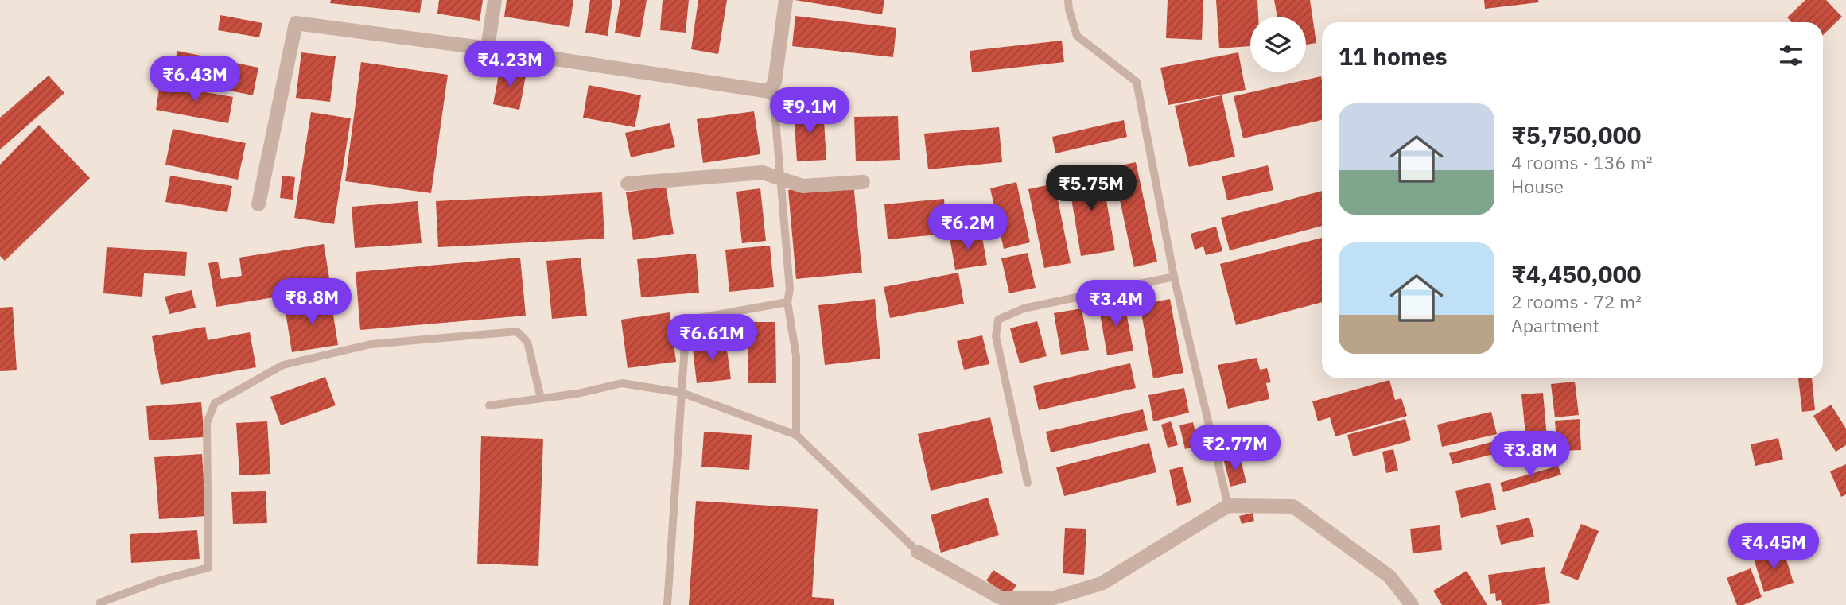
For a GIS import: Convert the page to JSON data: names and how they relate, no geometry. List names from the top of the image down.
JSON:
{
  "page": {
    "heading": "11 homes",
    "price": [
      "₹4.23M",
      "₹6.43M",
      "₹9.1M",
      "₹5.75M",
      "₹6.2M",
      "₹8.8M",
      "₹3.4M",
      "₹6.61M",
      "₹2.77M",
      "₹3.8M",
      "₹4.45M"
    ],
    "list": [
      {
        "name": "₹5,750,000",
        "note": "4 rooms · 136 m² · House"
      },
      {
        "name": "₹4,450,000",
        "note": "2 rooms · 72 m² · Apartment"
      }
    ]
  }
}
